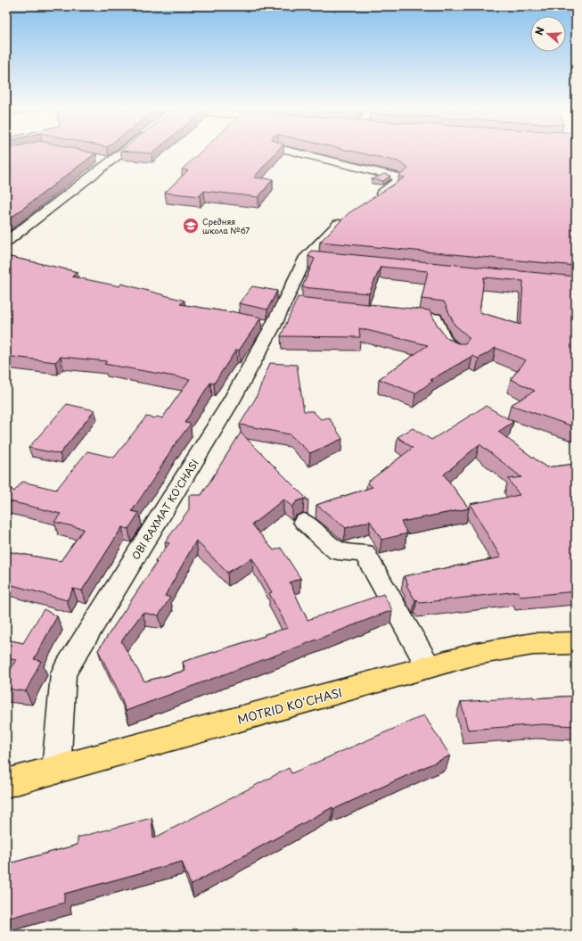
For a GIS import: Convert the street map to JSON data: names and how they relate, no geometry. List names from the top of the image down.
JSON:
{
  "streets": {
    "main road": ["MOTRID KO'CHASI"],
    "street": ["OBI RAXMAT KO'CHASI"]
  },
  "crossings": [
    ["OBI RAXMAT KO'CHASI", "MOTRID KO'CHASI"]
  ],
  "places": {
    "school or university": ["Средняя школа №67"]
  },
  "north": "left"
}
